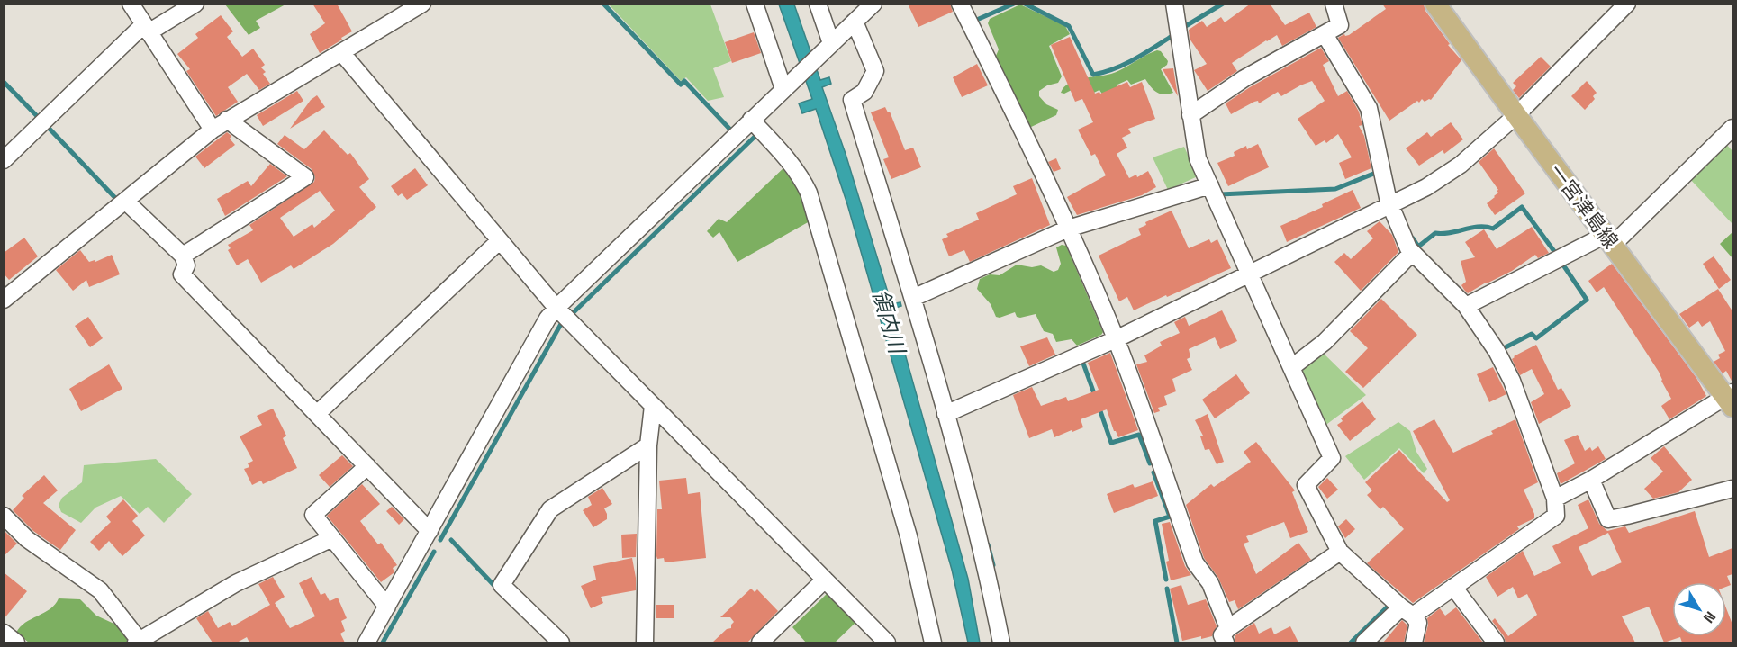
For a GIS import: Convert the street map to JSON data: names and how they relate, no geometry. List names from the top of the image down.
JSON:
{
  "streets": {
    "main road": ["一宮津島線"]
  },
  "water": ["領内川"],
  "north": "bottom right"
}
